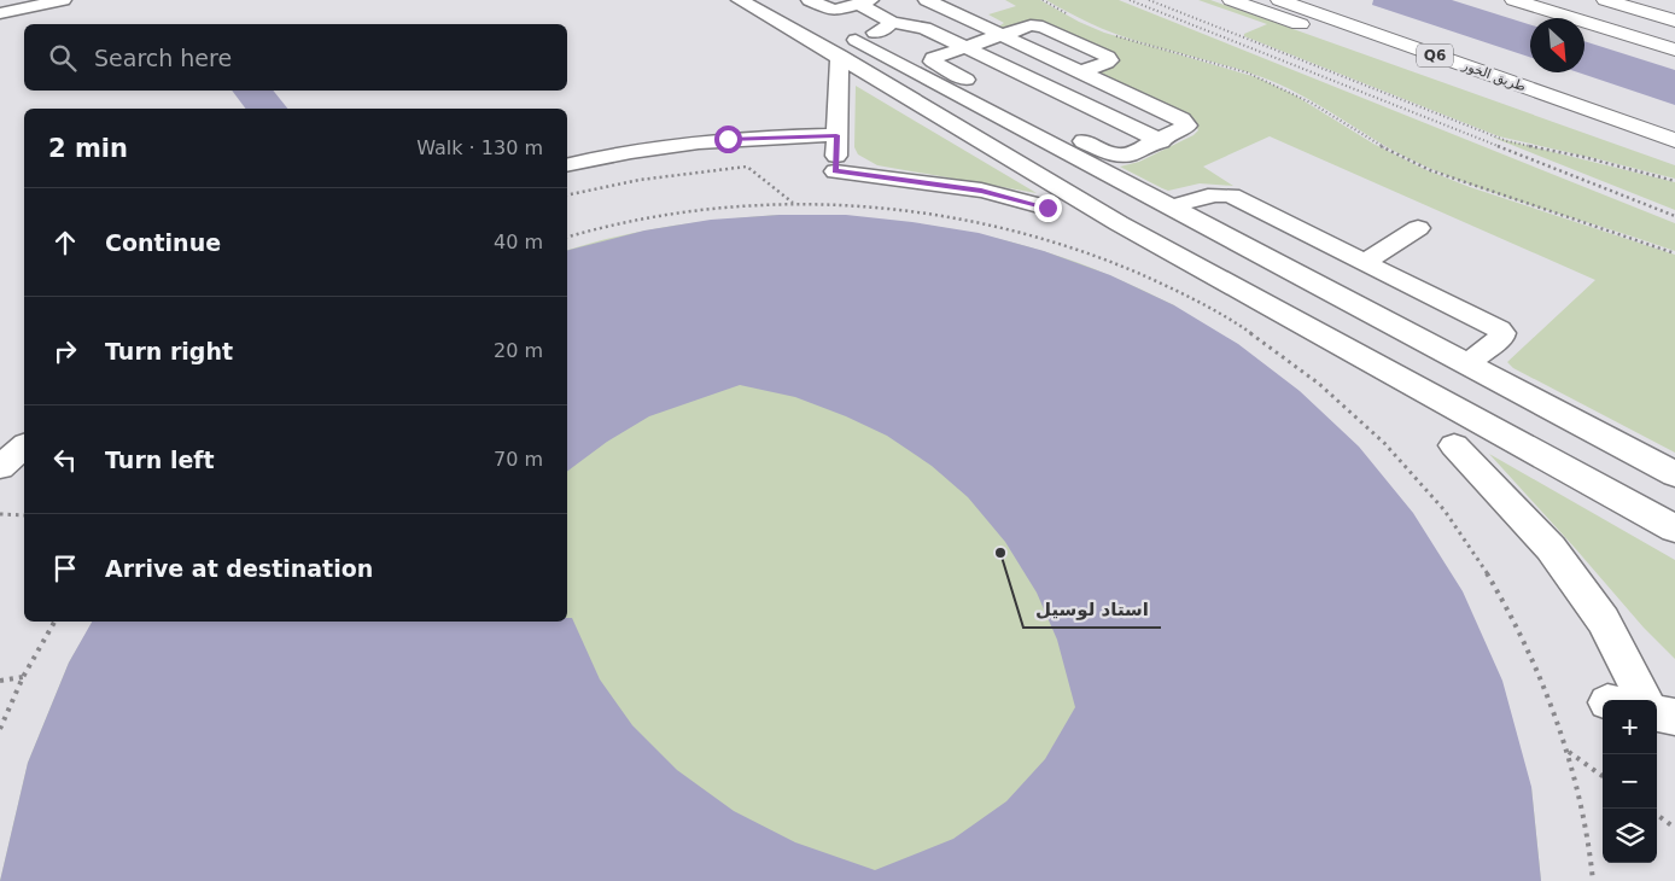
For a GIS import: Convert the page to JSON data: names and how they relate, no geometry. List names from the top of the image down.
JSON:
{
  "streets": {
    "highway": ["Q6", "طريق الخور"]
  },
  "places": ["استاد لوسيل"],
  "north": "bottom right",
  "page": {
    "search": "Search here",
    "heading": ["2 min", "Walk · 130 m"],
    "list": [
      ["Continue", "40 m"],
      ["Turn right", "20 m"],
      ["Turn left", "70 m"],
      "Arrive at destination"
    ],
    "map_buttons": ["+", "−"]
  }
}
